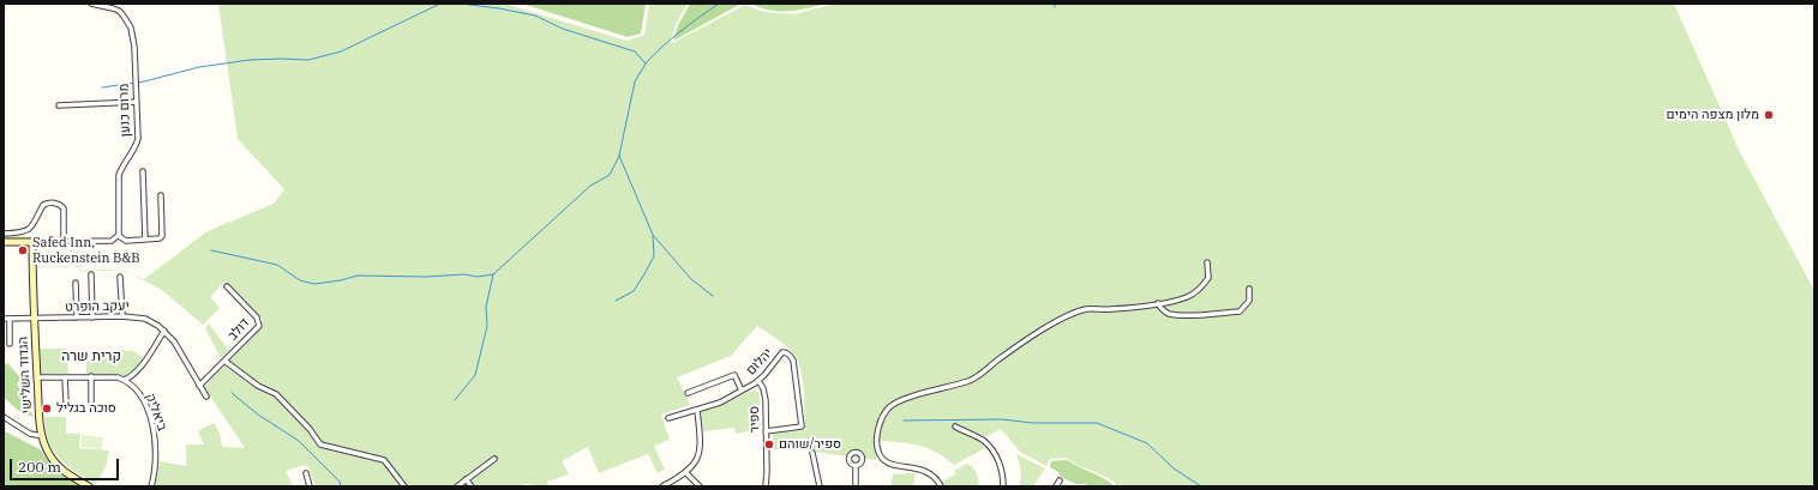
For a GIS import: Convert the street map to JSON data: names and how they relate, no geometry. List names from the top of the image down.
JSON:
{
  "streets": {
    "street": [
      "מרום כנען",
      "יעקב הופרט",
      "דולב",
      "יהלום",
      "הגדוד השלישי",
      "ביאליק",
      "ספיר"
    ]
  },
  "crossings": [
    ["יעקב הופרט", "דולב"],
    ["יעקב הופרט", "הגדוד השלישי"],
    ["יהלום", "ספיר"]
  ],
  "districts": ["קרית שרה"],
  "places": [
    "מלון מצפה הימים",
    "Safed Inn, Ruckenstein B&B",
    "סוכה בגליל",
    "ספיר/שוהם"
  ],
  "scale_bar": "200 m"
}
